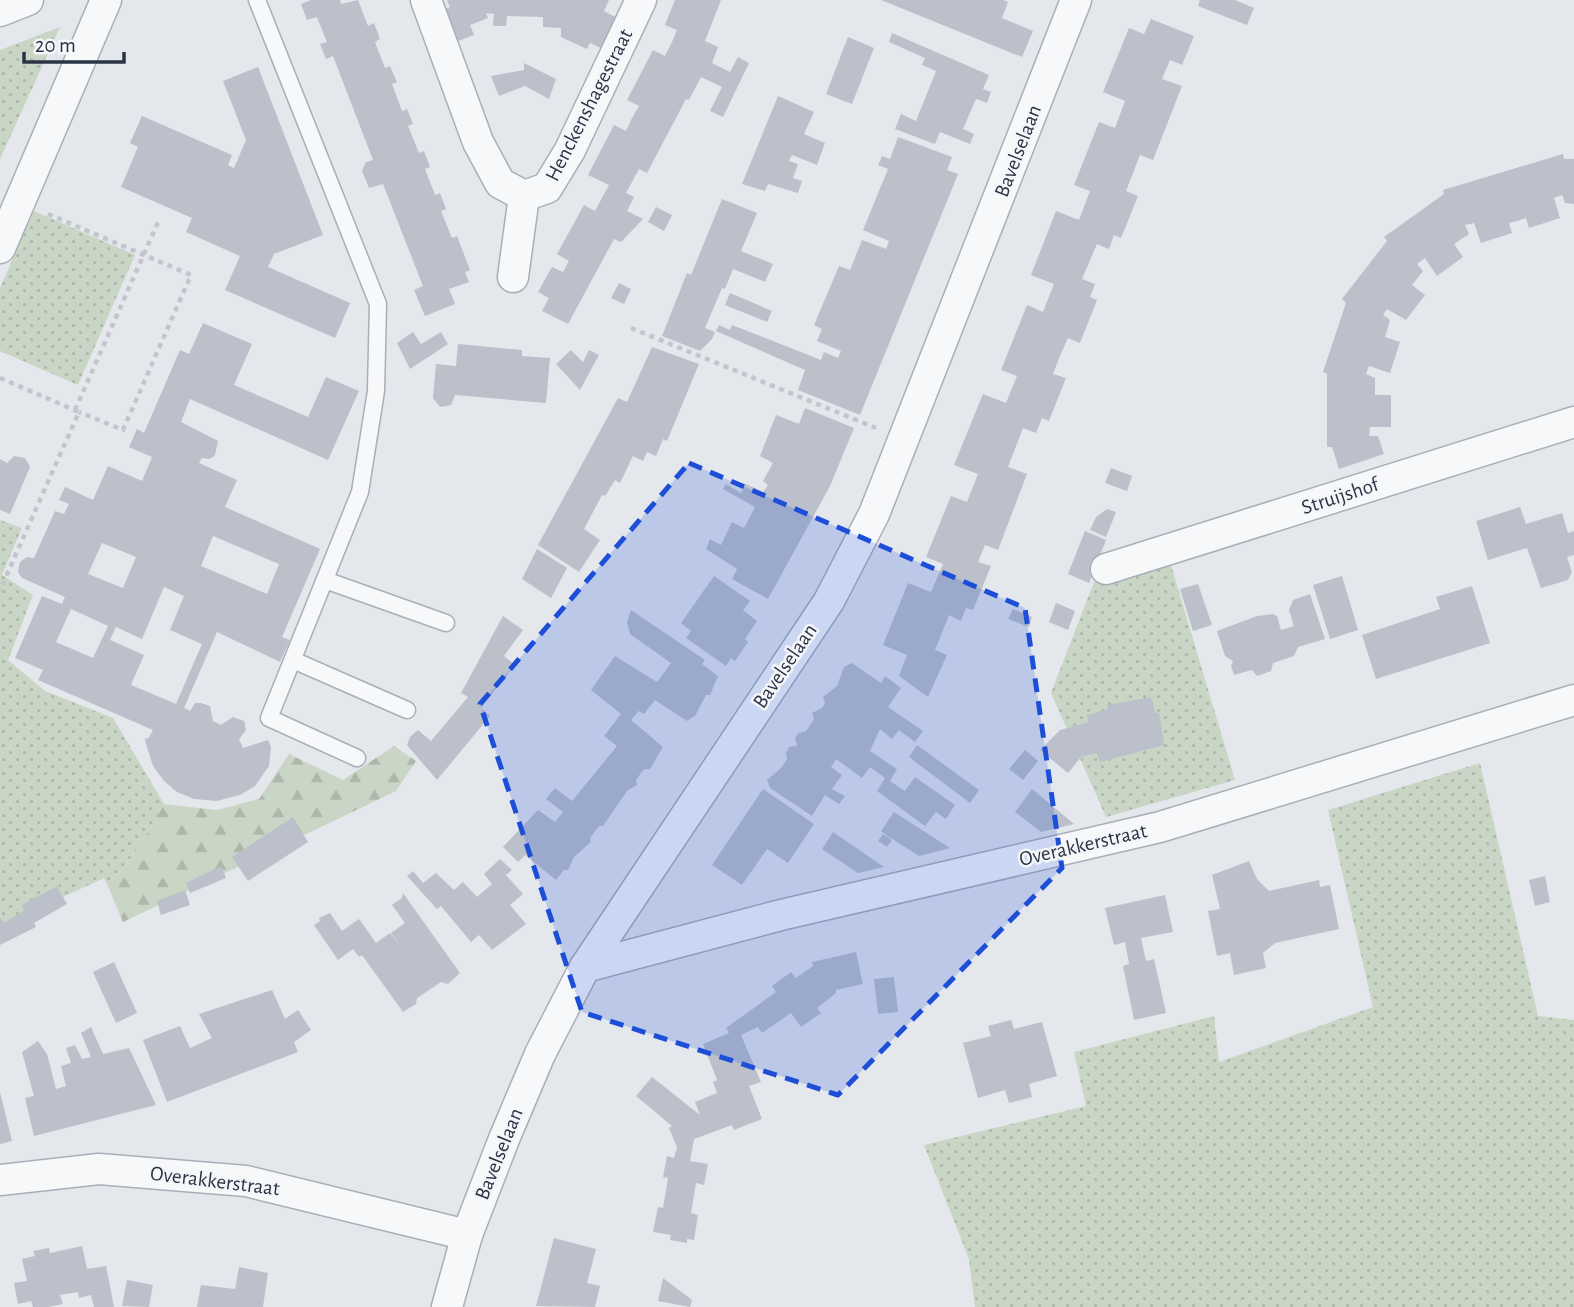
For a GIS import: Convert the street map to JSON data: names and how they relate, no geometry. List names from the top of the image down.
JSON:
{
  "streets": {
    "street": [
      "Henckenshagestraat",
      "Bavelselaan",
      "Struijshof",
      "Overakkerstraat"
    ]
  },
  "crossings": [
    ["Bavelselaan", "Overakkerstraat"]
  ],
  "scale_bar": "20 m"
}
